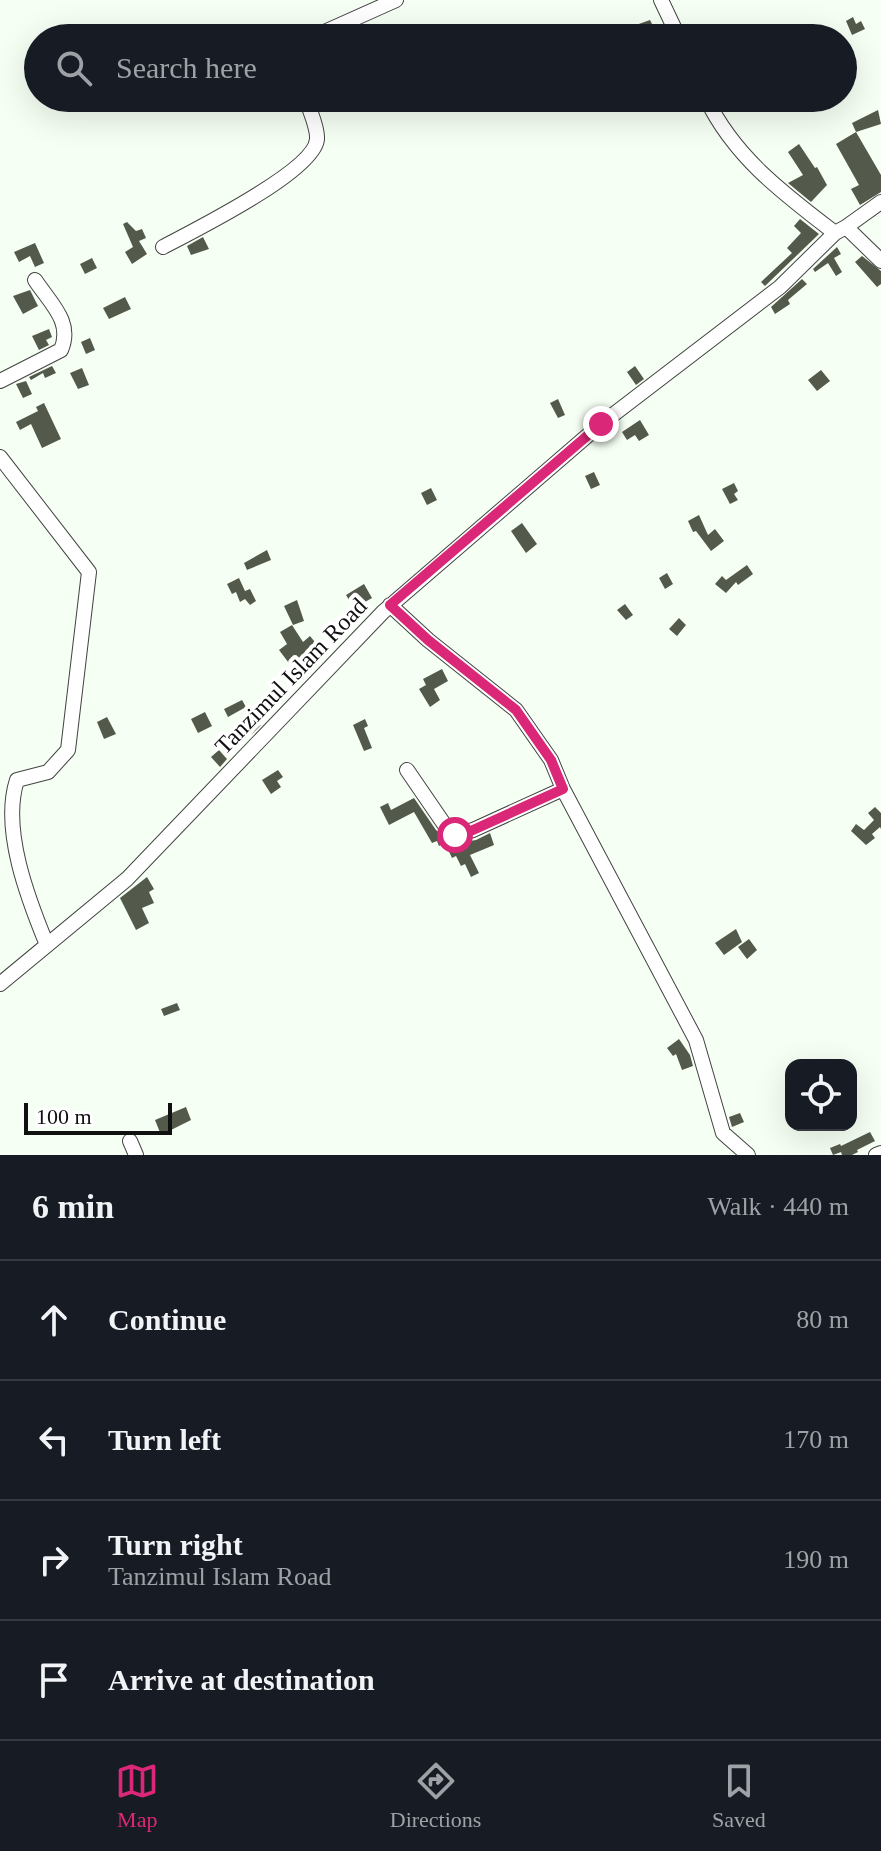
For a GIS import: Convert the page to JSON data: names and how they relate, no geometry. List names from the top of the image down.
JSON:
{
  "streets": {
    "street": ["Tanzimul Islam Road"]
  },
  "scale_bar": "100 m",
  "page": {
    "search": "Search here",
    "scale": "100 m",
    "heading": ["6 min", "Walk · 440 m"],
    "list": [
      ["Continue", "80 m"],
      ["Turn left", "170 m"],
      ["Turn right", "Tanzimul Islam Road", "190 m"],
      "Arrive at destination"
    ],
    "nav": ["Map", "Directions", "Saved"]
  }
}
